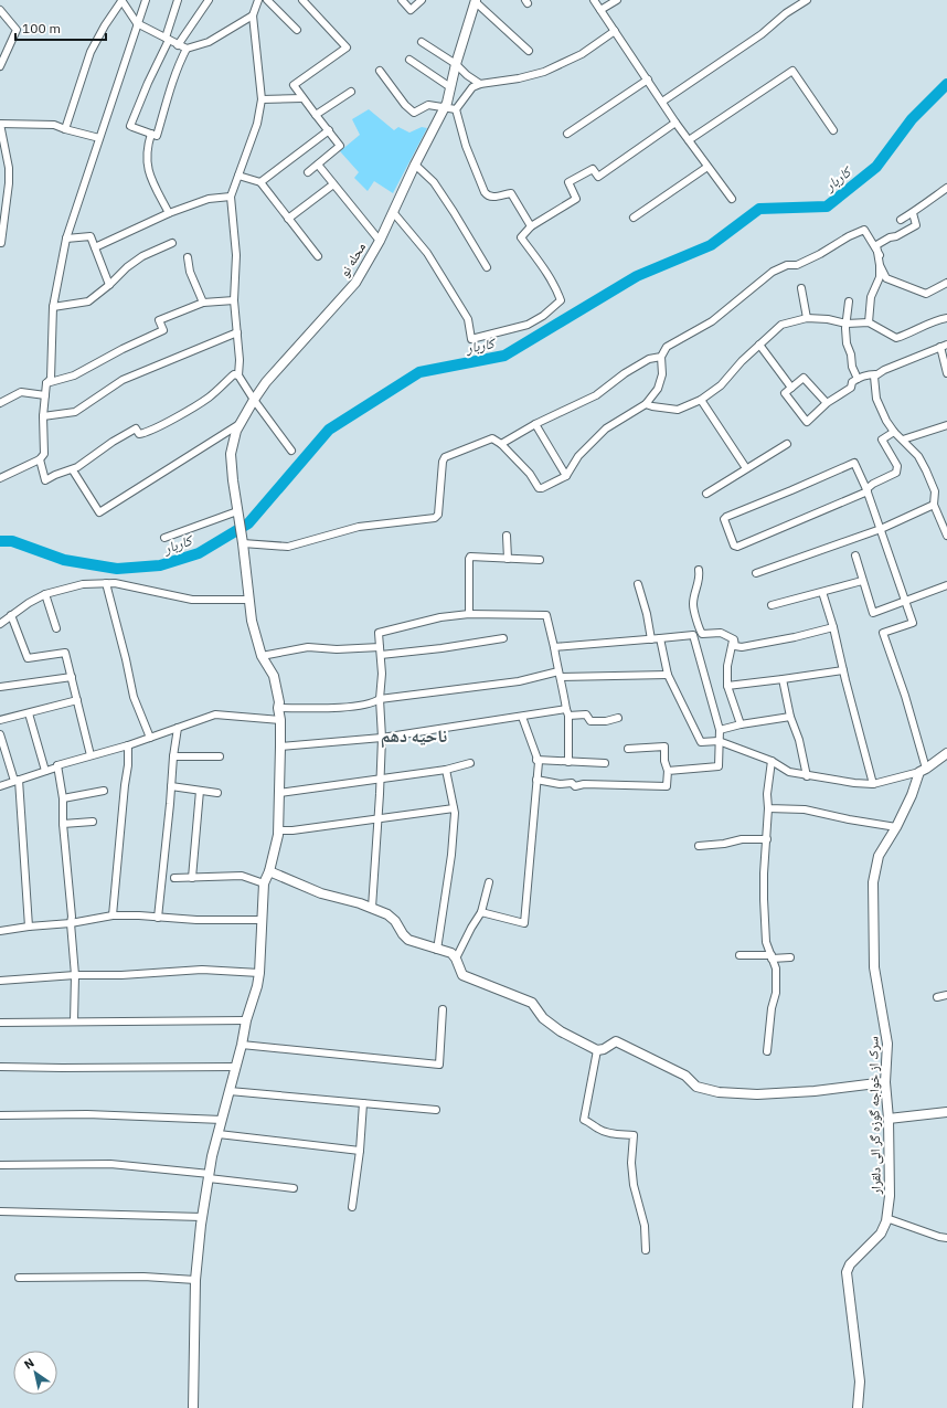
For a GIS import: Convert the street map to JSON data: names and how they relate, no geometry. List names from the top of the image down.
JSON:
{
  "streets": {
    "street": ["محله نو", "سرک از خواجه گوزه گر الی دلقرار"]
  },
  "districts": ["ناحیه دهم"],
  "water": ["کاربار"],
  "scale_bar": "100 m",
  "north": "top left"
}
